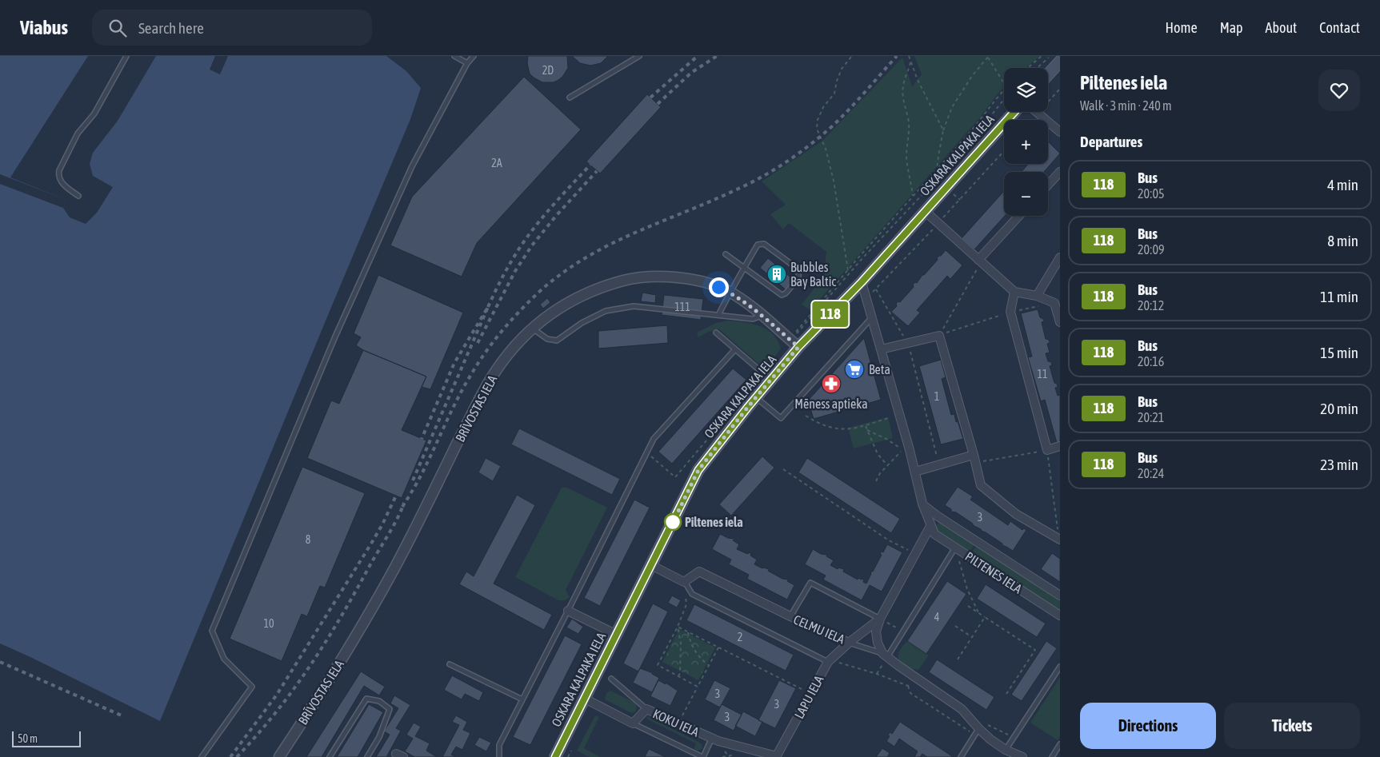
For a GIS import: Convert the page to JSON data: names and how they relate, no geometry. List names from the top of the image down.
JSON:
{
  "streets": {
    "main road": ["OSKARA KALPAKA IELA"],
    "street": [
      "BRĪVOSTAS IELA",
      "PILTENES IELA",
      "CELMU IELA",
      "LAPU IELA",
      "KOKU IELA"
    ]
  },
  "crossings": [
    ["OSKARA KALPAKA IELA", "BRĪVOSTAS IELA"],
    ["OSKARA KALPAKA IELA", "PILTENES IELA"],
    ["OSKARA KALPAKA IELA", "KOKU IELA"],
    ["CELMU IELA", "LAPU IELA"],
    ["LAPU IELA", "KOKU IELA"]
  ],
  "places": {
    "building": ["Bubbles Bay Baltic"],
    "supermarket": ["Beta"],
    "pharmacy": ["Mēness aptieka"],
    "other": ["Piltenes iela"]
  },
  "lines": ["bus line 118"],
  "house_numbers": [
    "2D",
    "2A",
    "111",
    "11",
    "1",
    "3",
    "8",
    "4",
    "10",
    "2",
    "3",
    "3",
    "3"
  ],
  "scale_bar": "50 m",
  "page": {
    "header": "Viabus",
    "search": "Search here",
    "nav": [
      "Home",
      "Map",
      "About",
      "Contact"
    ],
    "on_map": "118",
    "heading": [
      ["Piltenes iela", "Walk · 3 min · 240 m"],
      "Departures"
    ],
    "map_buttons": ["+", "−"],
    "list": [
      {
        "mark": "118",
        "name": "Bus",
        "note": "20:05",
        "value": "4 min"
      },
      {
        "mark": "118",
        "name": "Bus",
        "note": "20:09",
        "value": "8 min"
      },
      {
        "mark": "118",
        "name": "Bus",
        "note": "20:12",
        "value": "11 min"
      },
      {
        "mark": "118",
        "name": "Bus",
        "note": "20:16",
        "value": "15 min"
      },
      {
        "mark": "118",
        "name": "Bus",
        "note": "20:21",
        "value": "20 min"
      },
      {
        "mark": "118",
        "name": "Bus",
        "note": "20:24",
        "value": "23 min"
      }
    ],
    "buttons": ["Directions", "Tickets"],
    "scale": "50 m"
  }
}
